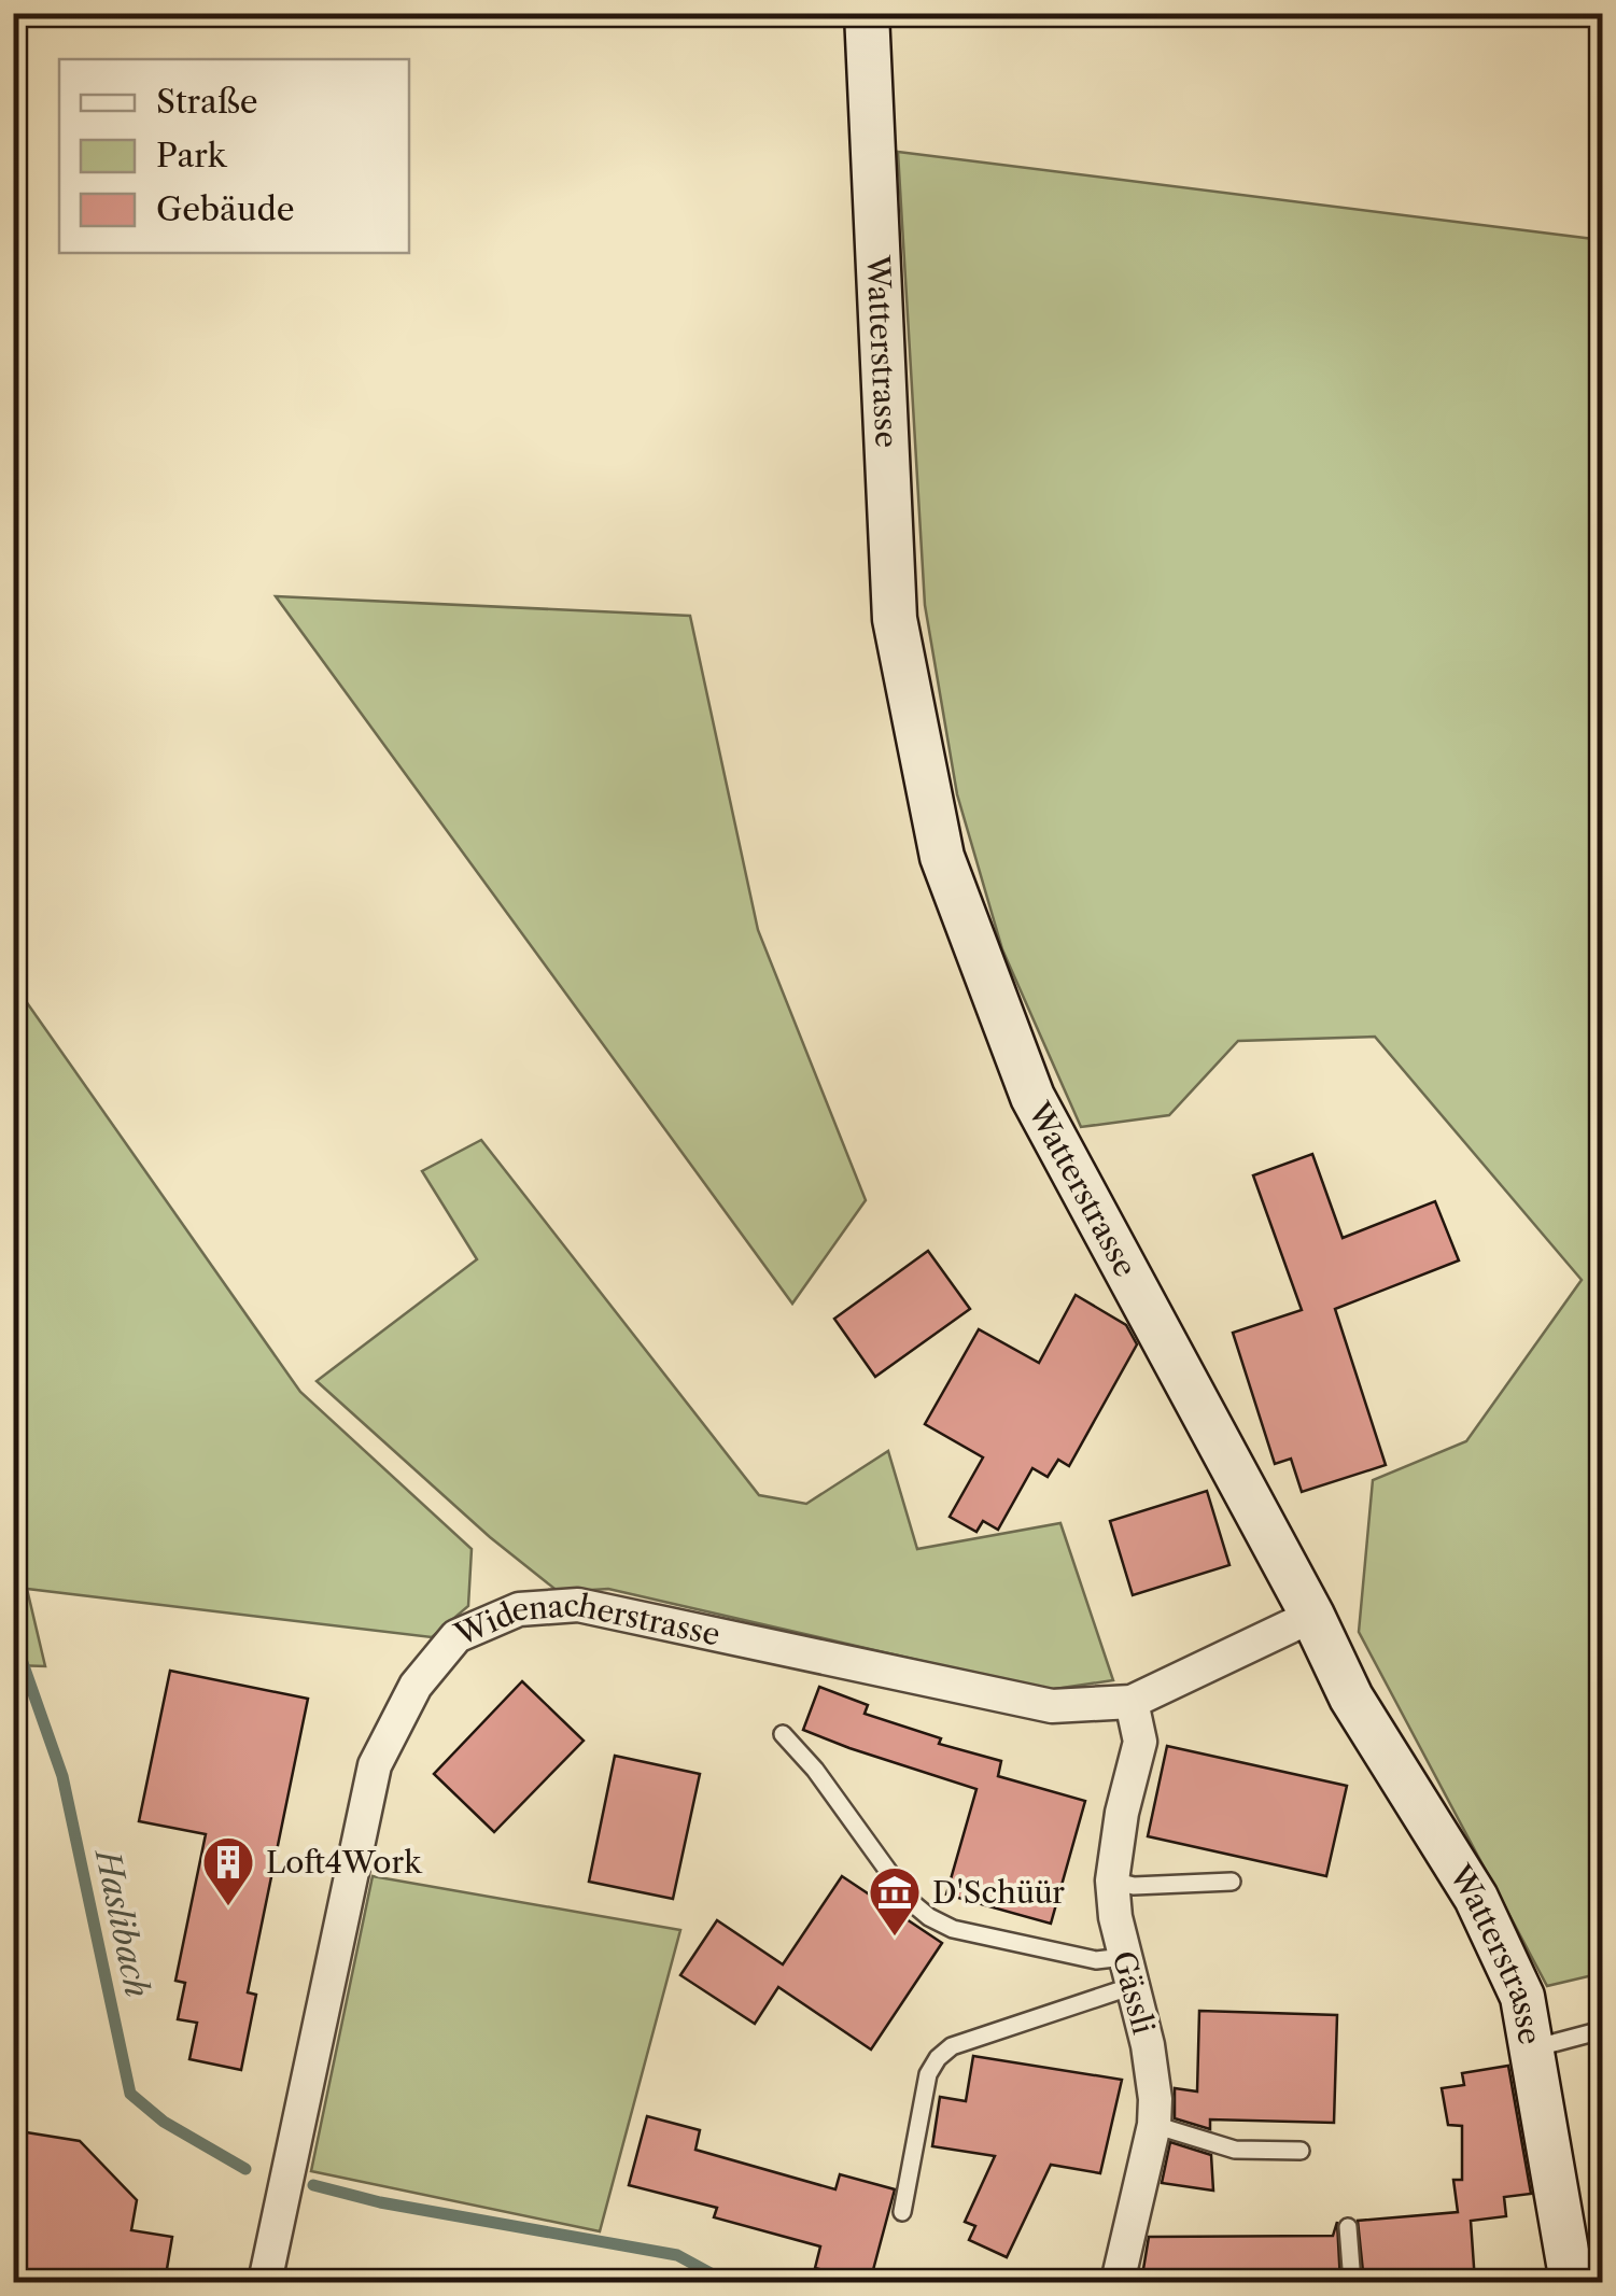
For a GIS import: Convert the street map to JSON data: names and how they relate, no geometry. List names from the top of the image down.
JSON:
{
  "streets": {
    "street": ["Watterstrasse", "Widenacherstrasse", "Gässli"]
  },
  "crossings": [
    ["Watterstrasse", "Widenacherstrasse"],
    ["Widenacherstrasse", "Gässli"]
  ],
  "water": ["Haslibach"],
  "places": {
    "building": ["Loft4Work"],
    "museum": ["D'Schüür"]
  },
  "legend": ["Straße", "Park", "Gebäude"]
}
